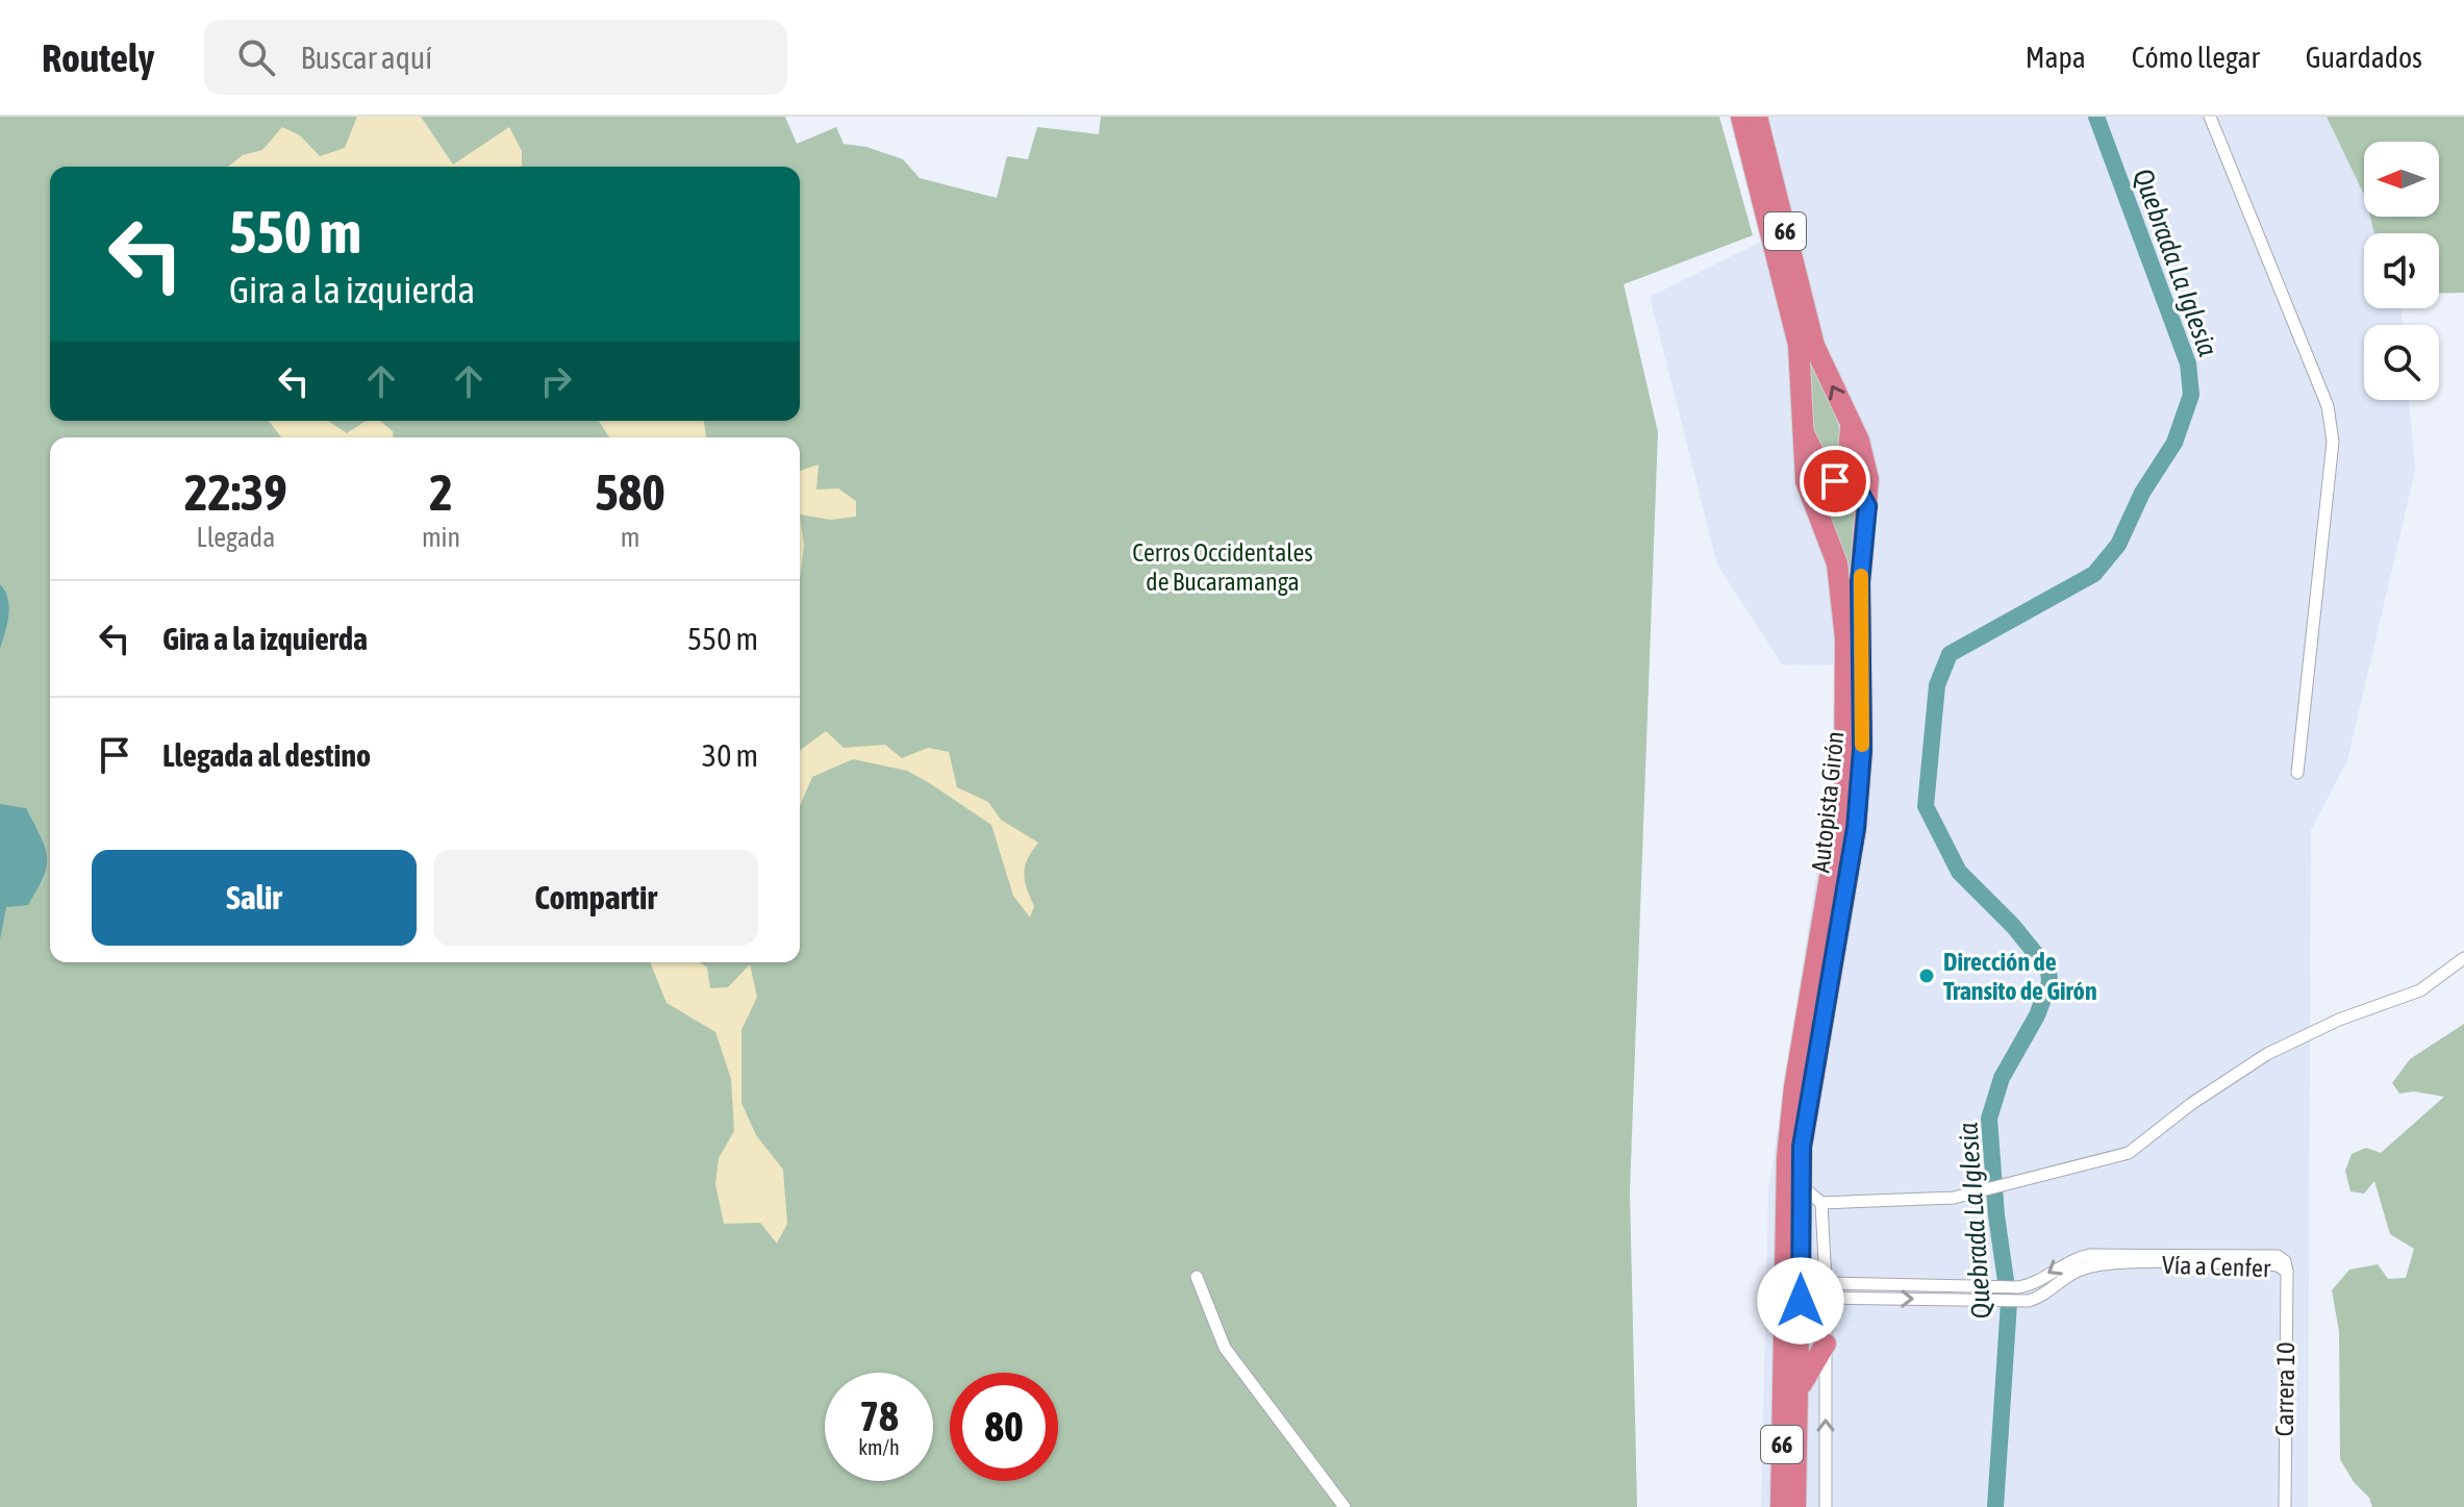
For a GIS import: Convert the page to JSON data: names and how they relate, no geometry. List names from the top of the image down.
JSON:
{
  "streets": {
    "highway": ["66", "Autopista Girón"],
    "street": ["Vía a Cenfer", "Carrera 10"]
  },
  "crossings": [
    ["Vía a Cenfer", "Carrera 10"]
  ],
  "water": ["Quebrada La Iglesia"],
  "parks": ["Cerros Occidentales de Bucaramanga"],
  "places": ["Dirección de Transito de Girón"],
  "north": "left",
  "page": {
    "header": "Routely",
    "search": "Buscar aquí",
    "nav": ["Mapa", "Cómo llegar", "Guardados"],
    "turn": ["550 m", "Gira a la izquierda"],
    "eta": [
      "22:39",
      "Llegada",
      "2",
      "min",
      "580",
      "m"
    ],
    "list": [
      {
        "name": "Gira a la izquierda",
        "value": "550 m"
      },
      {
        "name": "Llegada al destino",
        "value": "30 m"
      }
    ],
    "buttons": ["Salir", "Compartir"],
    "speed": "78 km/h",
    "limit": "80"
  }
}
